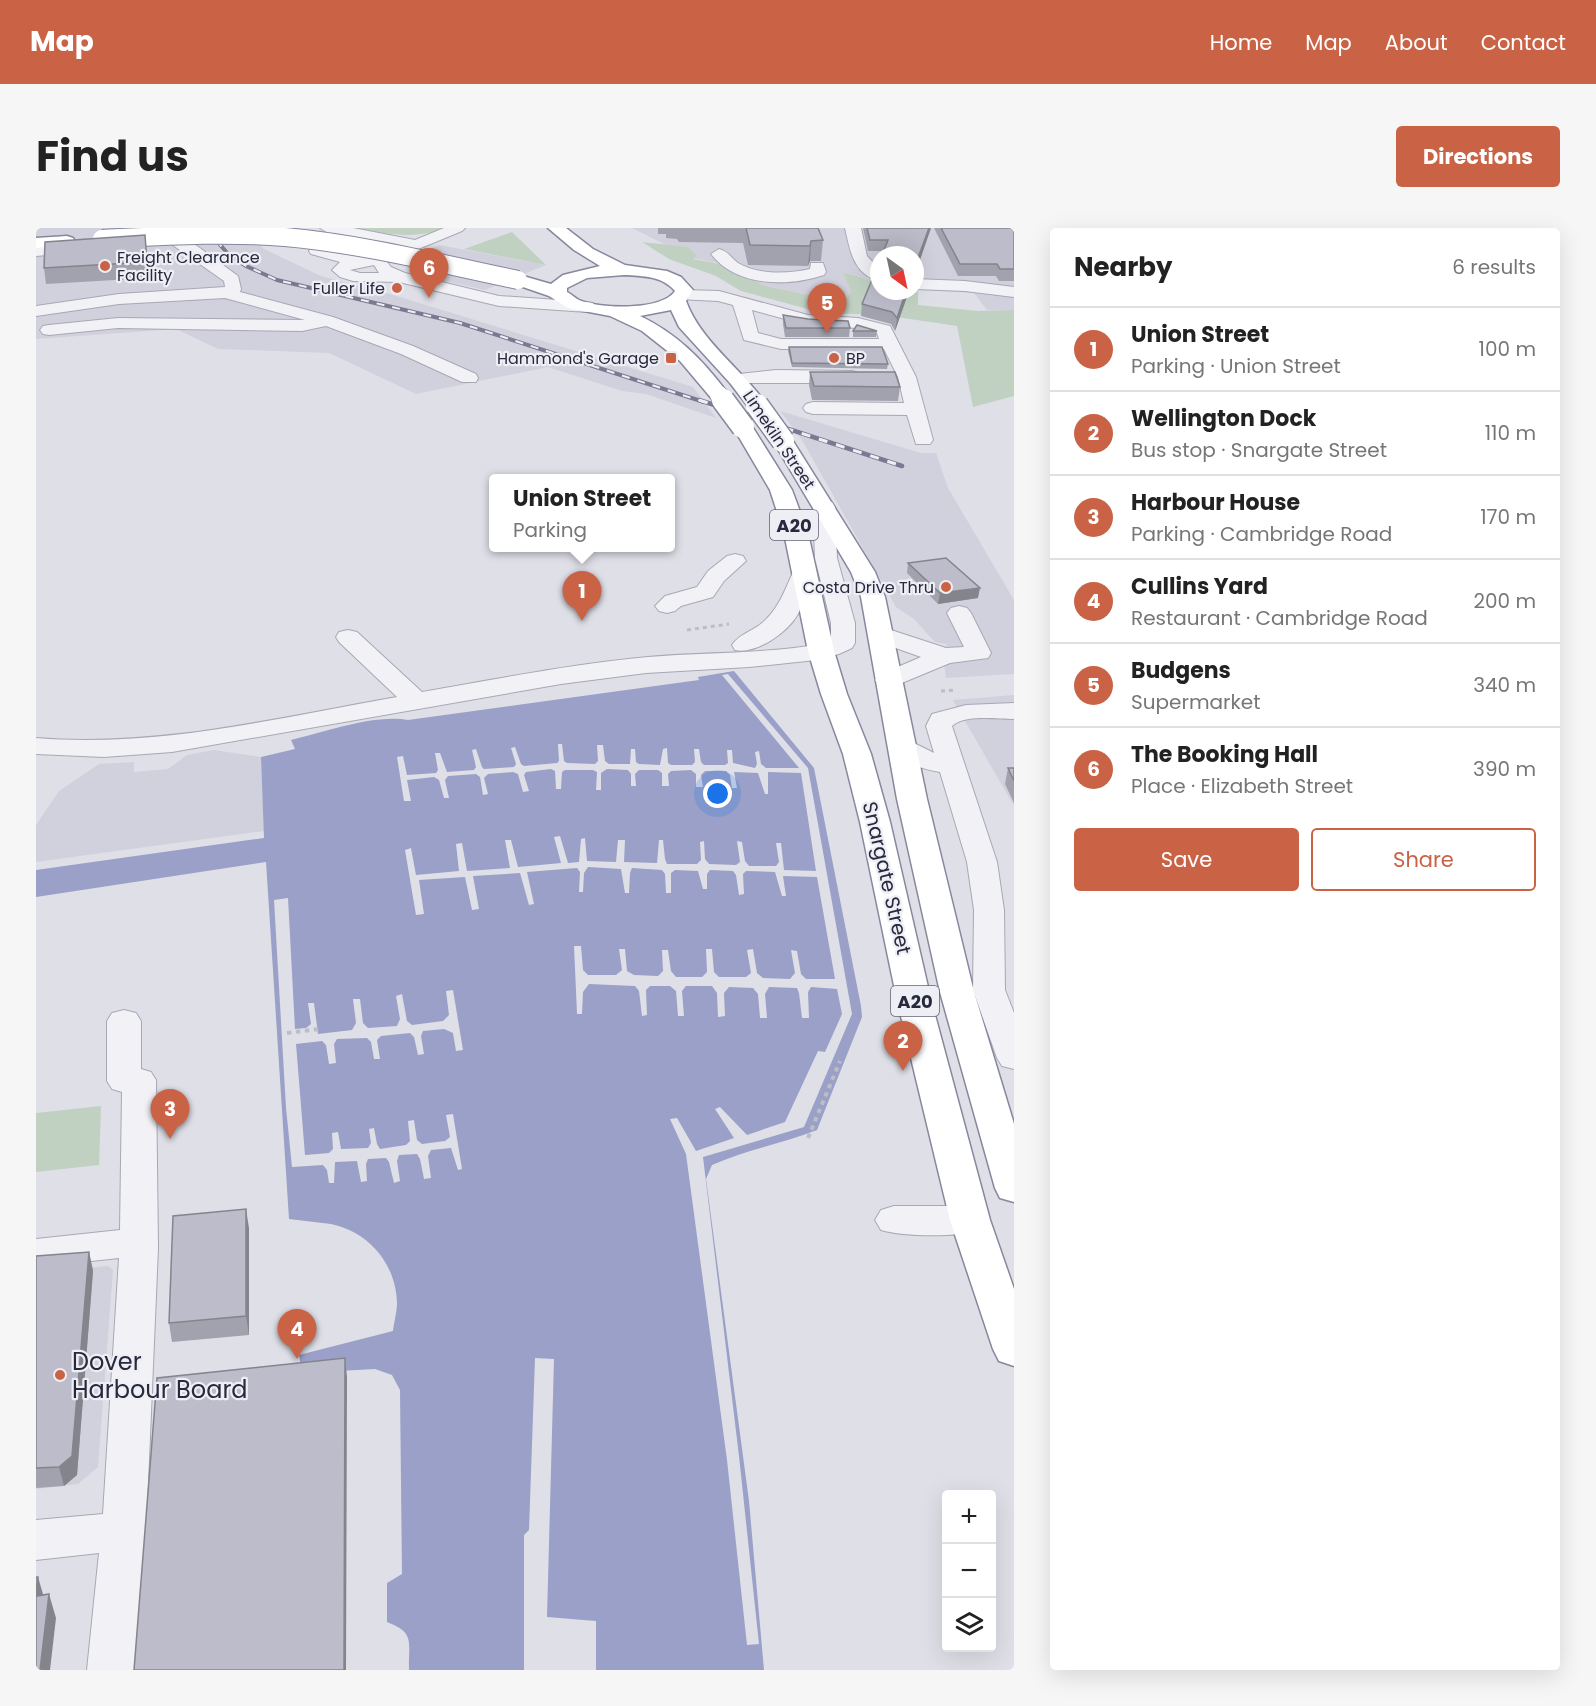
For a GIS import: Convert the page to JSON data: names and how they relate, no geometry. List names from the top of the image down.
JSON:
{
  "streets": {
    "highway": ["Limekiln Street", "A20", "Snargate Street"]
  },
  "crossings": [
    ["Limekiln Street", "A20"],
    ["Limekiln Street", "Snargate Street"]
  ],
  "places": {
    "other": [
      "Freight Clearance Facility",
      "Fuller Life",
      "BP",
      "Costa Drive Thru",
      "Dover Harbour Board"
    ],
    "transit": ["Hammond's Garage"]
  },
  "north": "bottom right",
  "page": {
    "header": "Map",
    "nav": [
      "Home",
      "Map",
      "About",
      "Contact"
    ],
    "title": "Find us",
    "buttons": [
      "Directions",
      ["Save", "Share"]
    ],
    "heading": ["Nearby", "6 results"],
    "pins": [
      "6",
      "5",
      "1",
      "2",
      "3",
      "4"
    ],
    "list": [
      {
        "mark": "1",
        "name": "Union Street",
        "note": "Parking · Union Street",
        "value": "100 m"
      },
      {
        "mark": "2",
        "name": "Wellington Dock",
        "note": "Bus stop · Snargate Street",
        "value": "110 m"
      },
      {
        "mark": "3",
        "name": "Harbour House",
        "note": "Parking · Cambridge Road",
        "value": "170 m"
      },
      {
        "mark": "4",
        "name": "Cullins Yard",
        "note": "Restaurant · Cambridge Road",
        "value": "200 m"
      },
      {
        "mark": "5",
        "name": "Budgens",
        "note": "Supermarket",
        "value": "340 m"
      },
      {
        "mark": "6",
        "name": "The Booking Hall",
        "note": "Place · Elizabeth Street",
        "value": "390 m"
      }
    ],
    "popup": ["Union Street", "Parking"],
    "map_buttons": ["+", "−"]
  }
}
